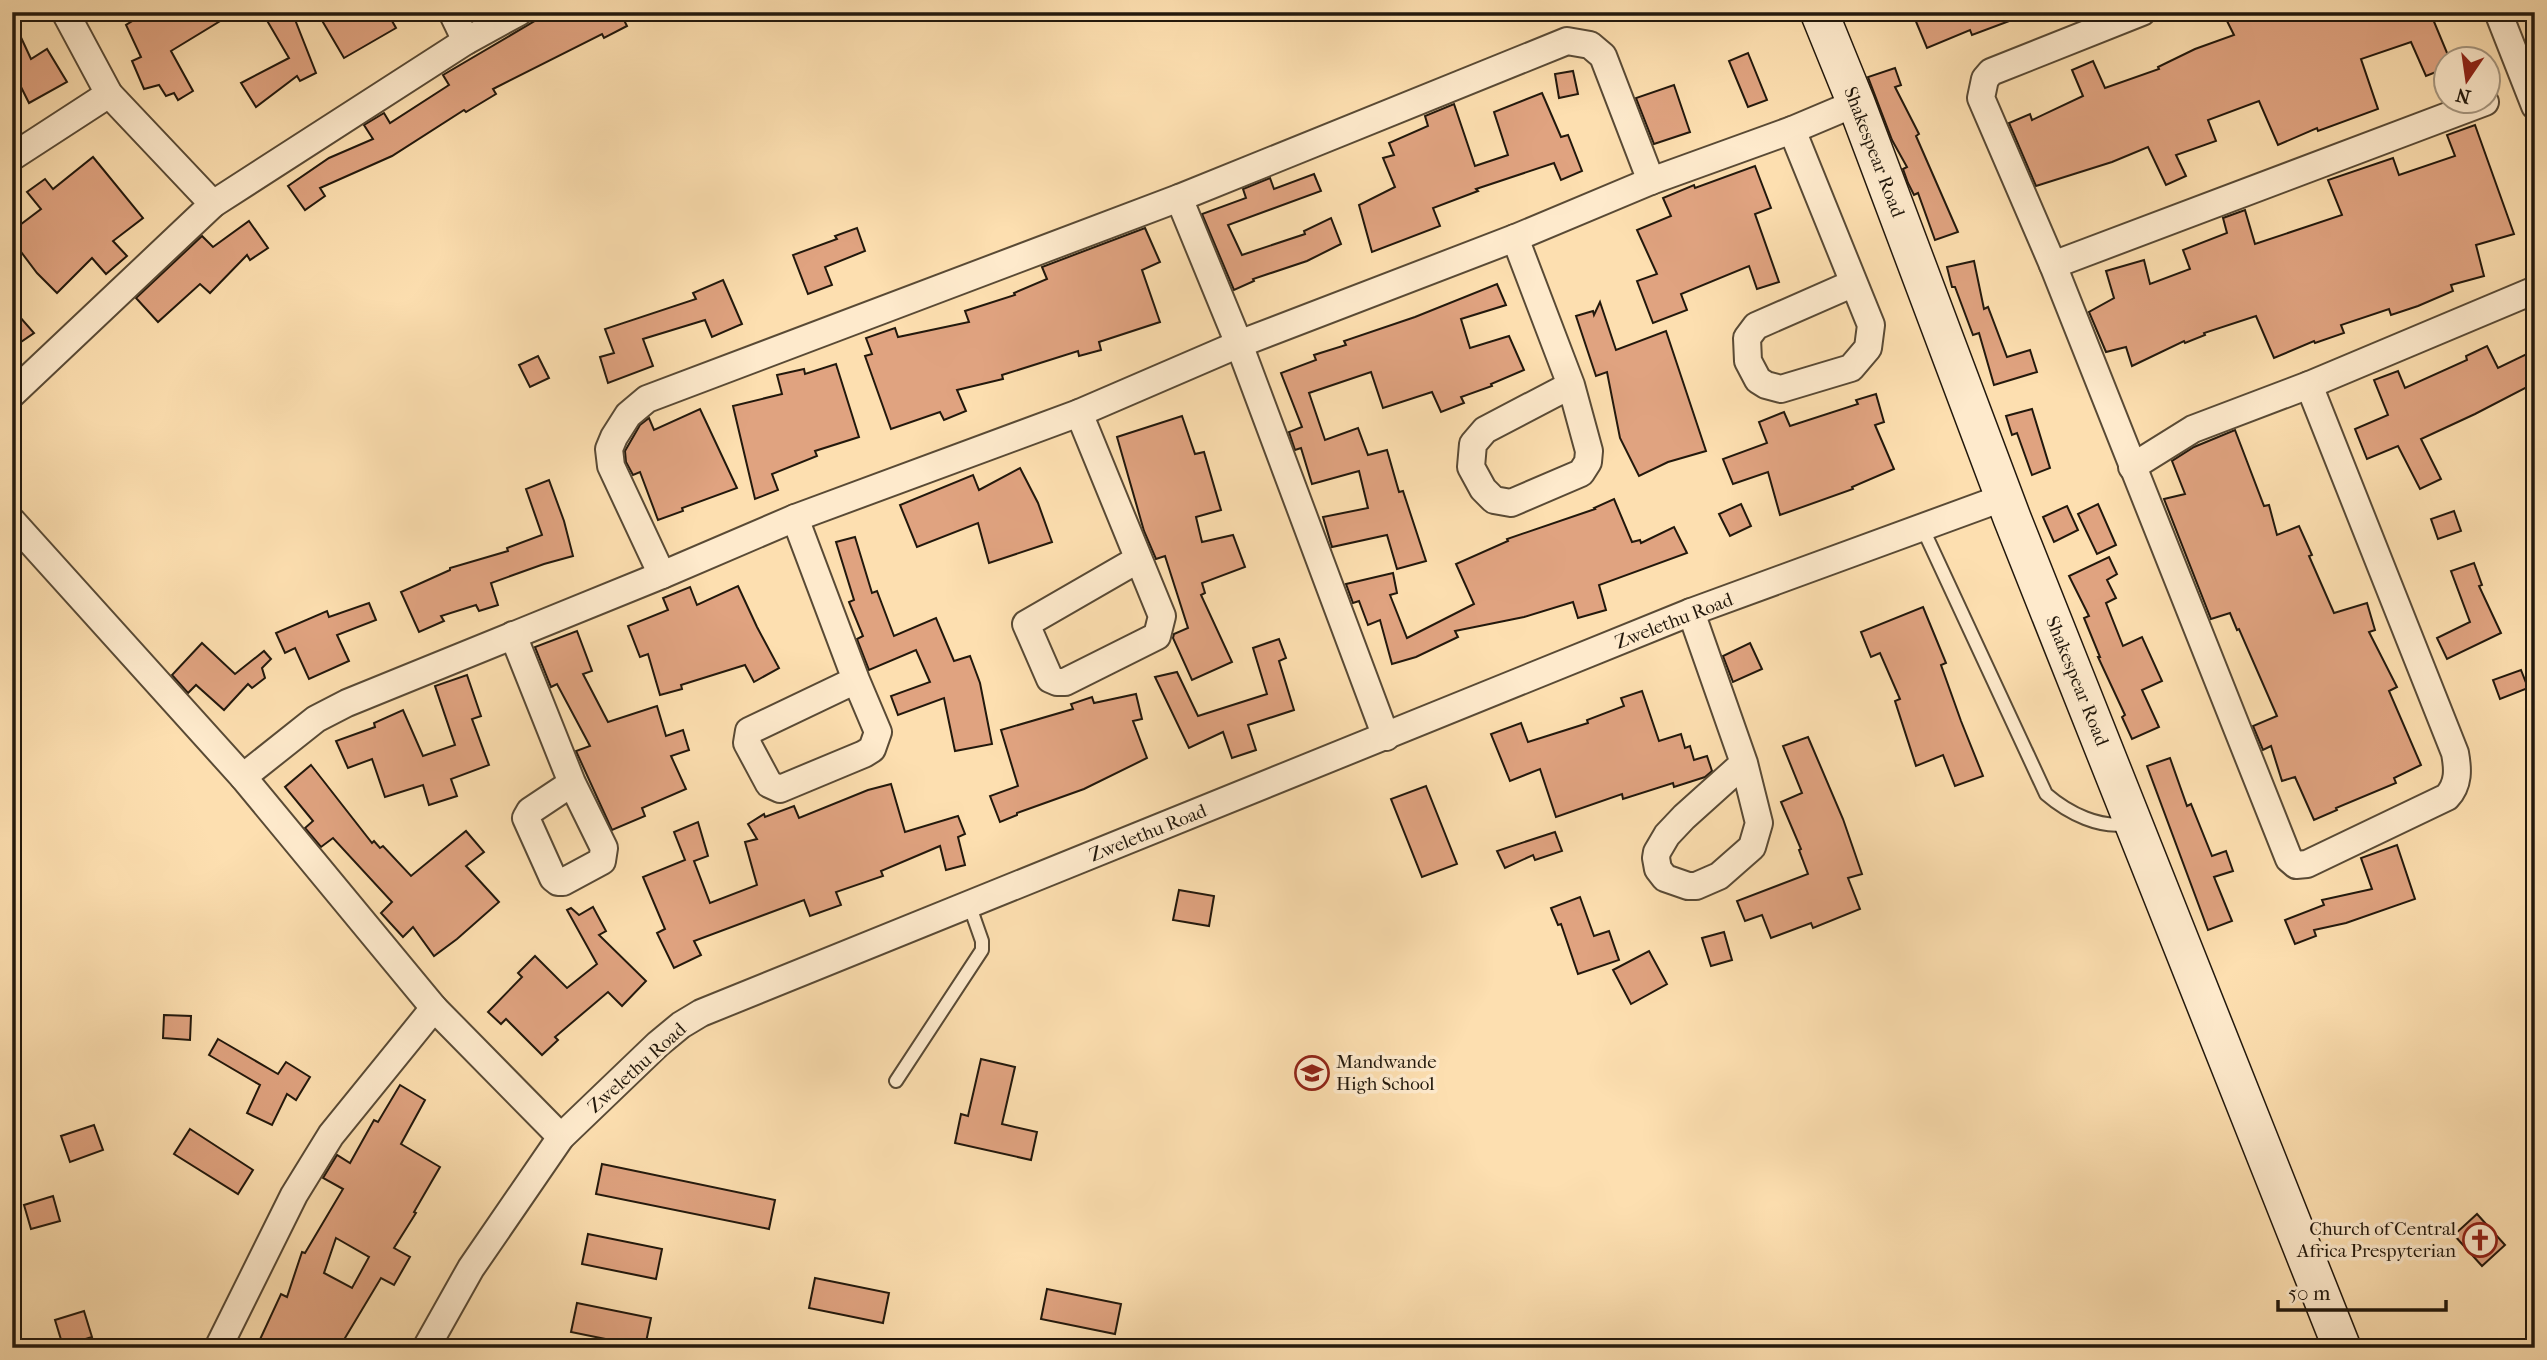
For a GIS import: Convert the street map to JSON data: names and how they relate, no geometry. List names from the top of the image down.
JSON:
{
  "streets": {
    "street": ["Shakespear Road", "Zwelethu Road"]
  },
  "crossings": [
    ["Shakespear Road", "Zwelethu Road"]
  ],
  "places": {
    "school or university": ["Mandwande High School"],
    "church": ["Church of Central Africa Prespyterian"]
  },
  "scale_bar": "50 m",
  "north": "bottom"
}
